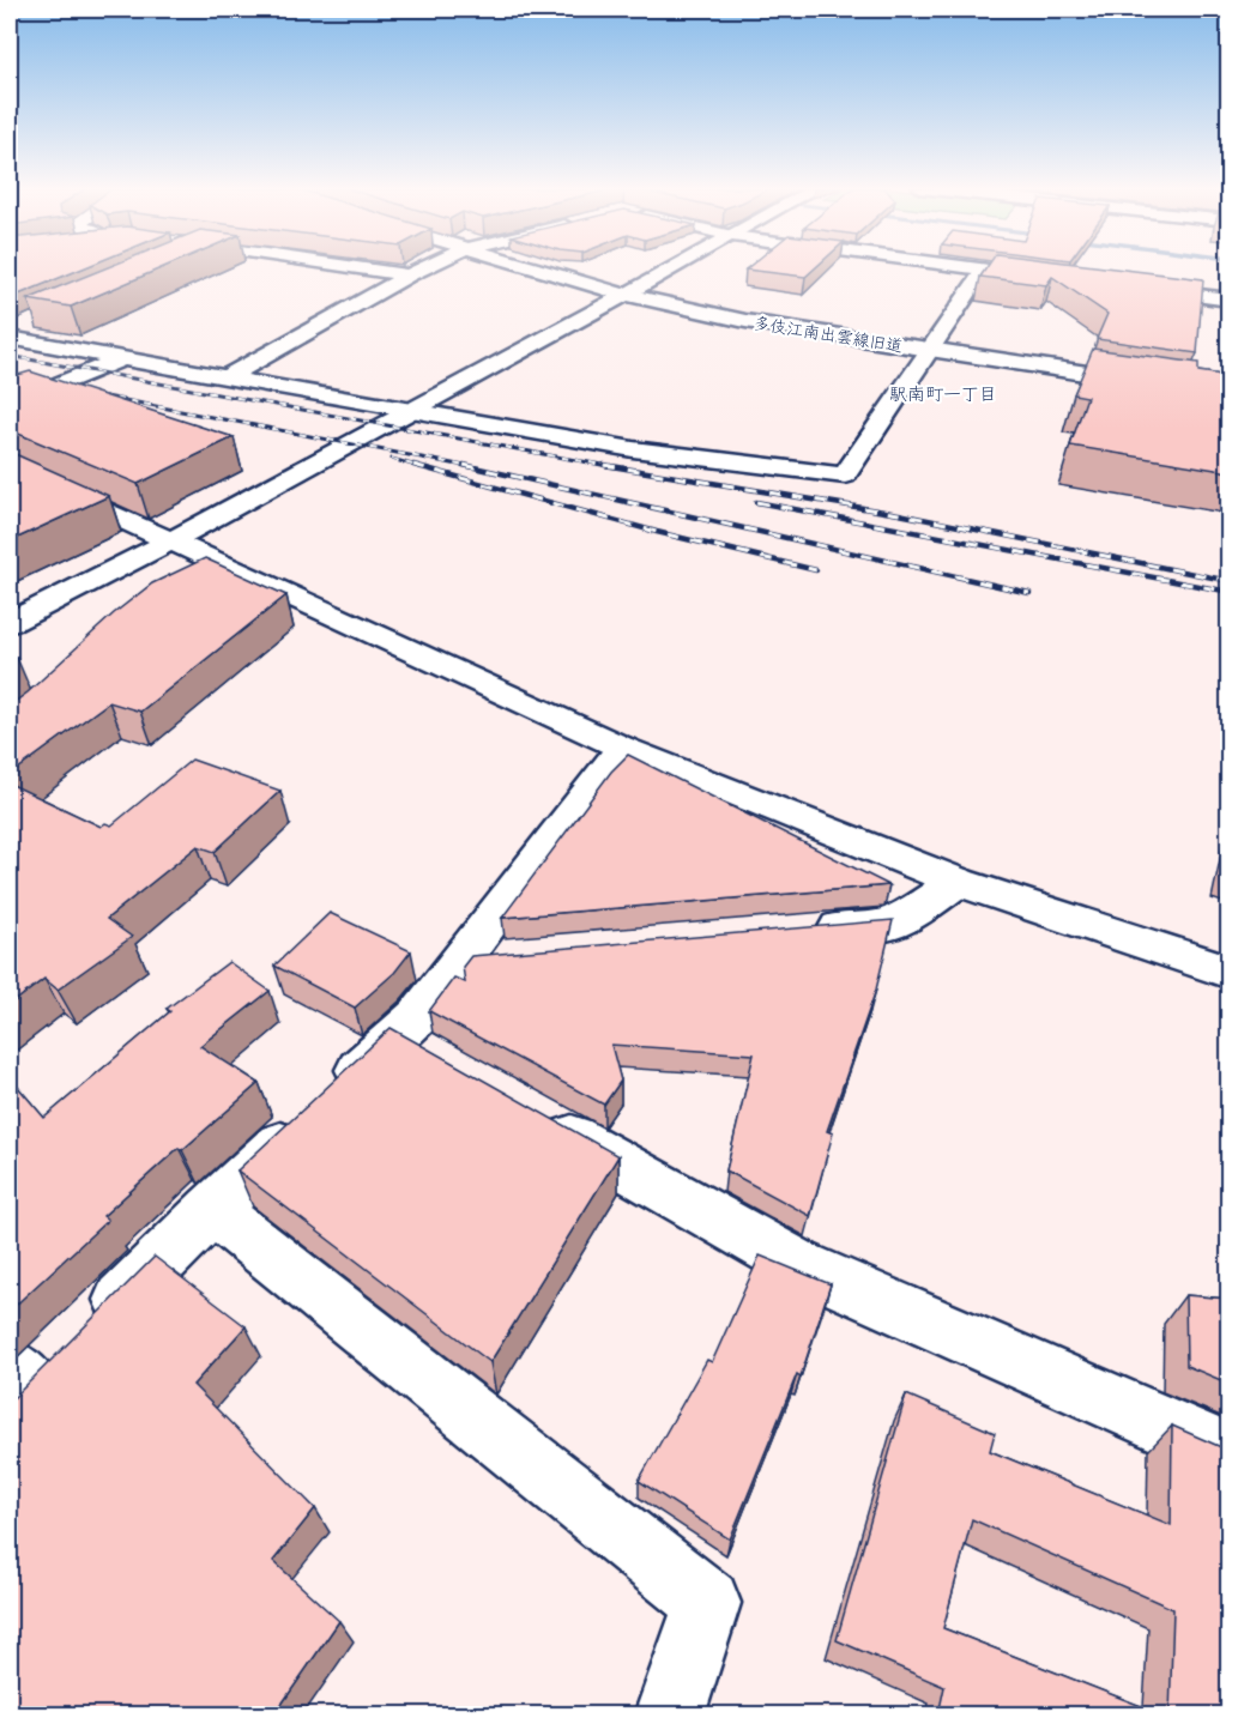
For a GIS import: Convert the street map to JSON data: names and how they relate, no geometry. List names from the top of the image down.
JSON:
{
  "streets": {
    "street": ["多伎江南出雲線旧道"]
  },
  "districts": ["駅南町一丁目"]
}
